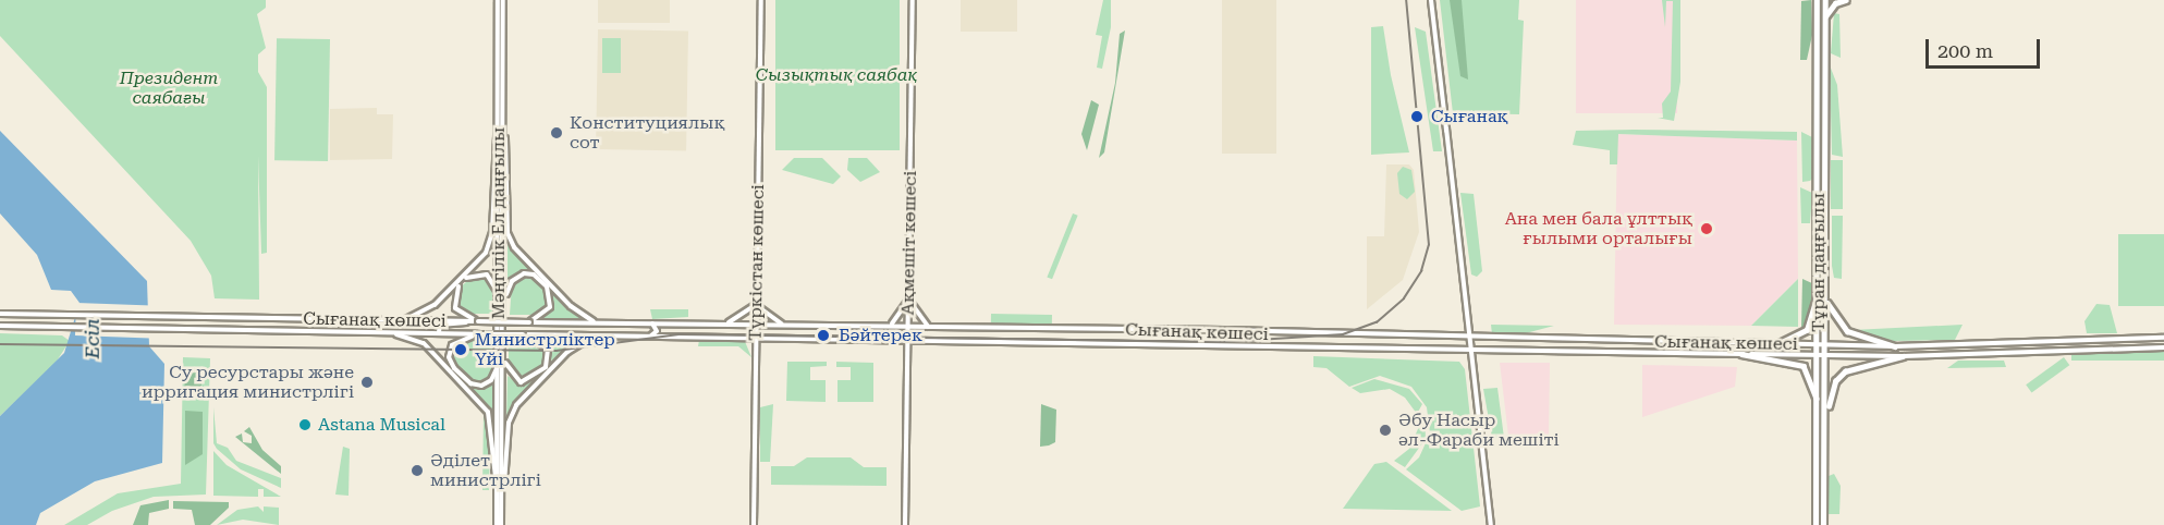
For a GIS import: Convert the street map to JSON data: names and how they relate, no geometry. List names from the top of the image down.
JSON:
{
  "streets": {
    "main road": [
      "Мәңгілік Ел даңғылы",
      "Ақмешіт көшесі",
      "Түркістан көшесі",
      "Тұран даңғылы",
      "Сығанақ көшесі"
    ]
  },
  "crossings": [
    ["Ақмешіт көшесі", "Сығанақ көшесі"],
    ["Түркістан көшесі", "Сығанақ көшесі"],
    ["Тұран даңғылы", "Сығанақ көшесі"]
  ],
  "water": ["Есіл"],
  "parks": ["Сызықтық саябақ", "Президент саябағы"],
  "places": [
    "Сығанақ",
    "Конституциялық сот",
    "Ана мен бала ұлттық ғылыми орталығы",
    "Бәйтерек",
    "Министрліктер Үйі",
    "Су ресурстары және ирригация министрлігі",
    "Astana Musical",
    "Әбу Насыр әл-Фараби мешіті",
    "Әділет министрлігі"
  ],
  "scale_bar": "200 m"
}
